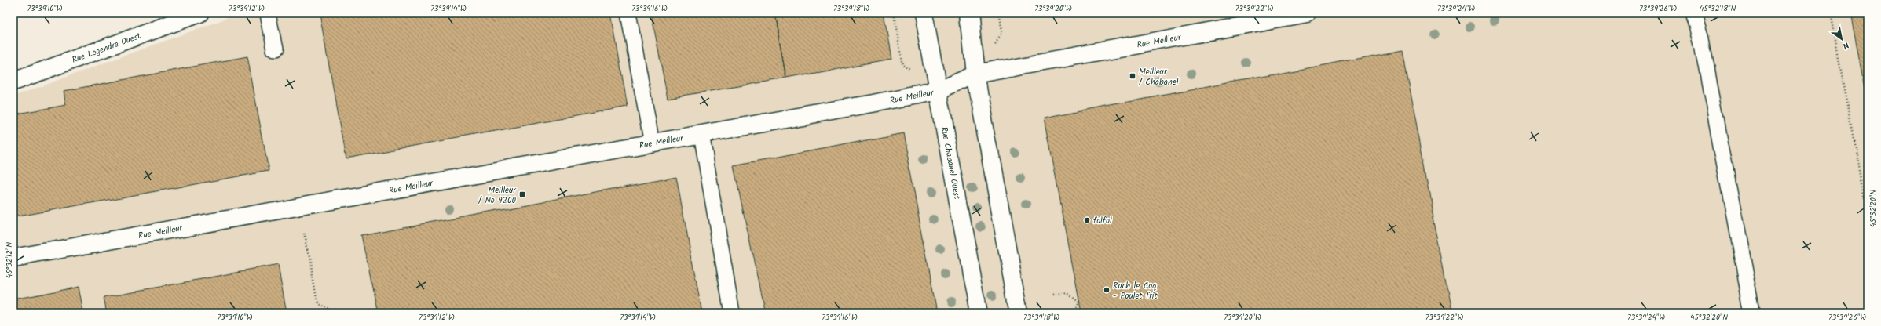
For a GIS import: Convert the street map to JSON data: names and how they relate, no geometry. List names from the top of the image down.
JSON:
{
  "streets": {
    "street": ["Rue Meilleur", "Rue Legendre Ouest", "Rue Chabanel Ouest"]
  },
  "crossings": [
    ["Rue Meilleur", "Rue Chabanel Ouest"]
  ],
  "places": {
    "transit": ["Meilleur / Chabanel", "Meilleur / No 9200"],
    "other": ["folfol", "Roch le Coq - Poulet frit"]
  },
  "north": "bottom right",
  "coordinates": [
    "73°39'10\"W",
    "73°39'12\"W",
    "73°39'14\"W",
    "73°39'16\"W",
    "73°39'18\"W",
    "73°39'20\"W",
    "73°39'22\"W",
    "73°39'24\"W",
    "73°39'26\"W",
    "45°32'18\"N",
    "45°32'20\"N",
    "45°32'12\"N"
  ]
}
